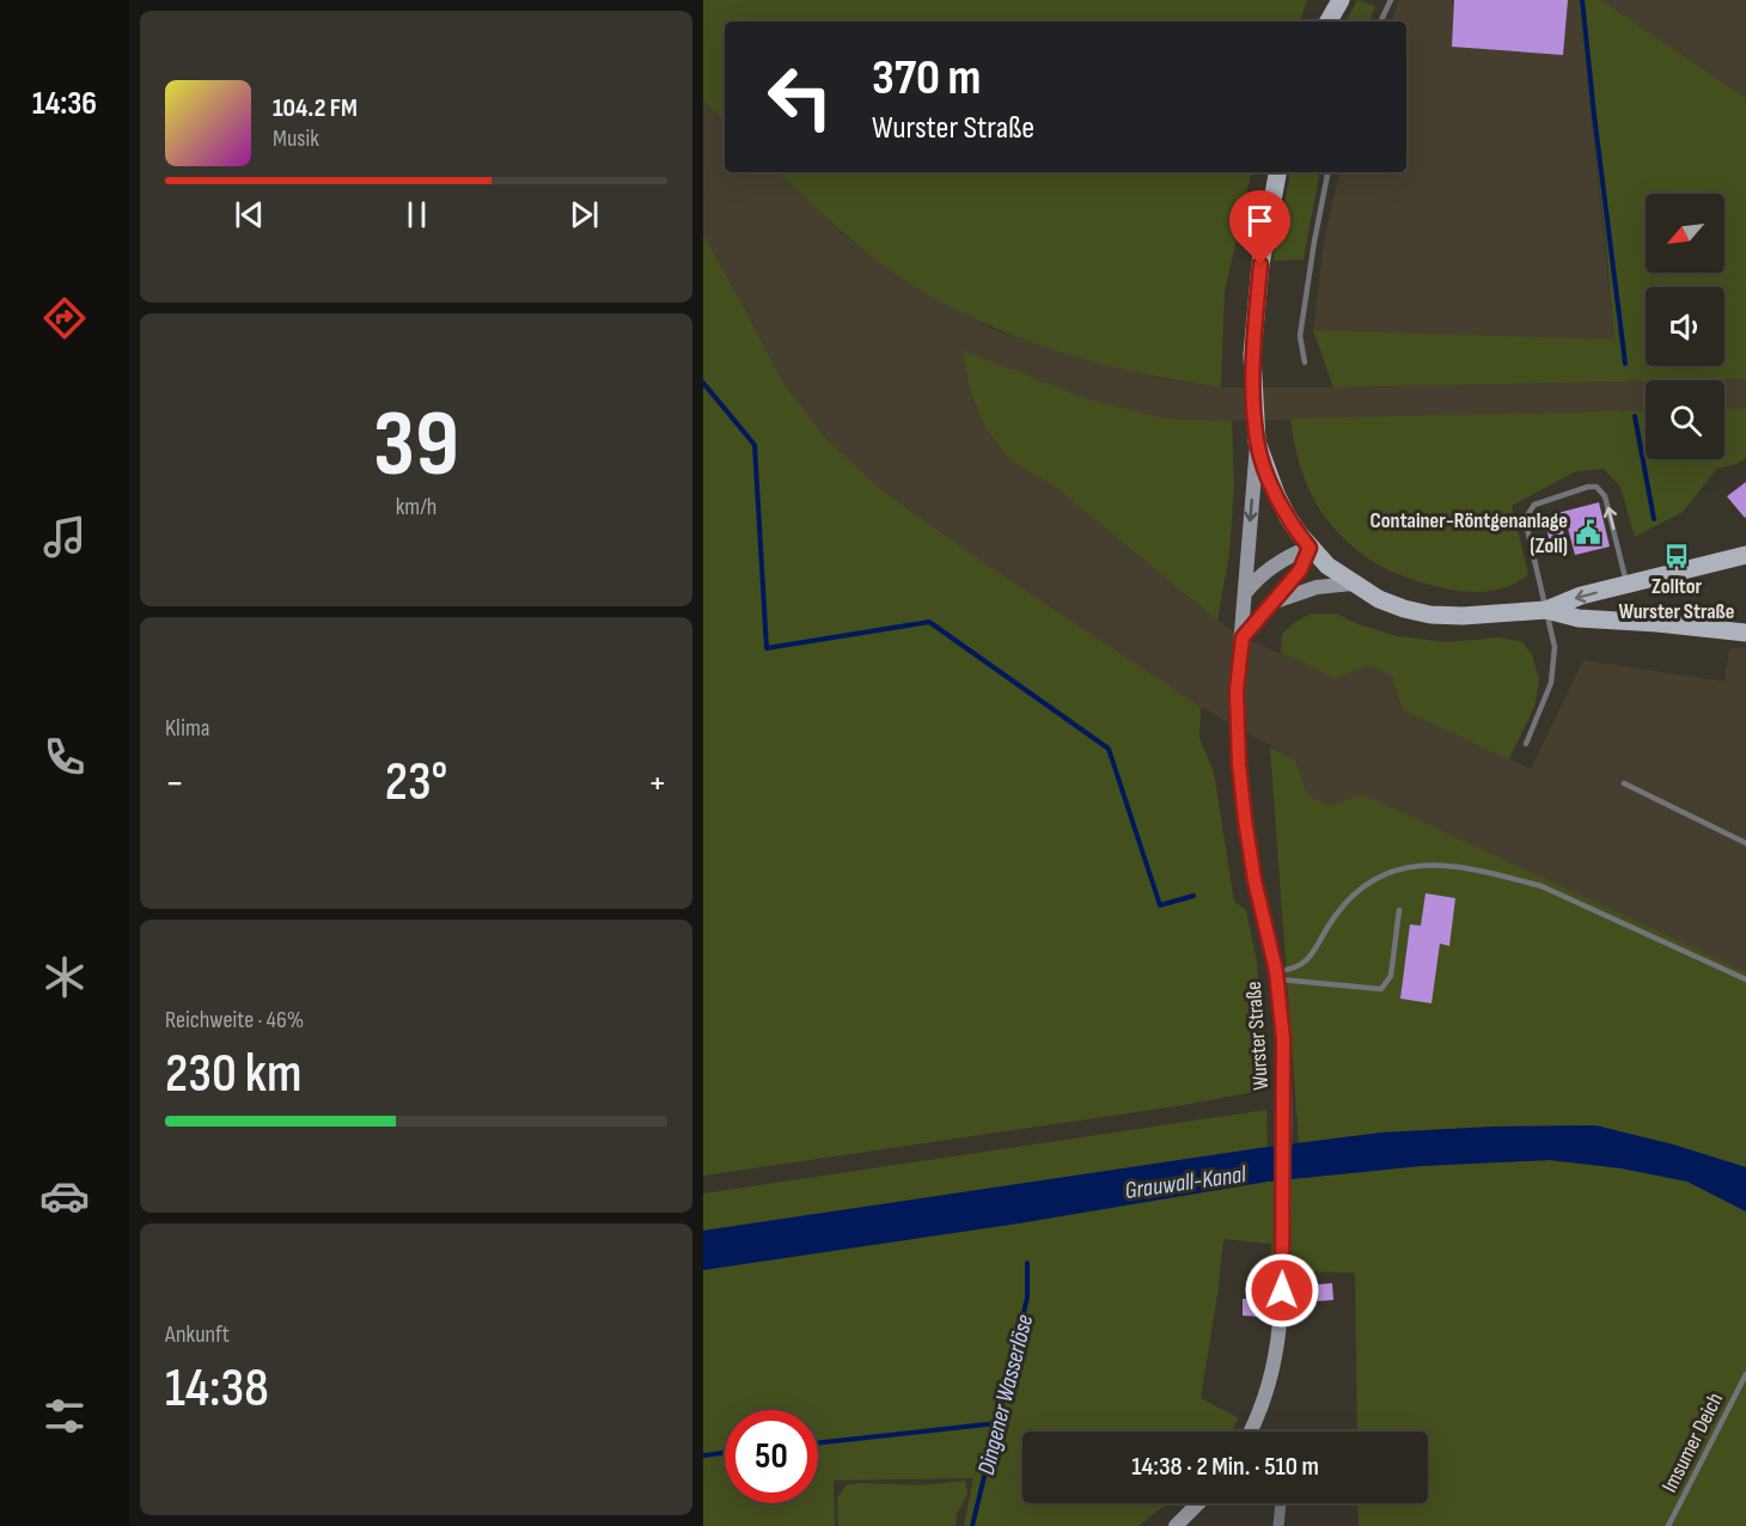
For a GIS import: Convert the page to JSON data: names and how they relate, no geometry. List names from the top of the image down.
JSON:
{
  "streets": {
    "main road": ["Wurster Straße"],
    "lane": ["Imsumer Deich"]
  },
  "water": ["Grauwall-Kanal", "Dingener Wasserlöse"],
  "places": {
    "public building": ["Container-Röntgenanlage (Zoll)"],
    "bus stop": ["Zolltor Wurster Straße"]
  },
  "north": "bottom left",
  "page": {
    "tabs": "14:36",
    "turn": ["370 m", "Wurster Straße"],
    "song": ["104.2 FM", "Musik"],
    "tile": [
      ["39", "km/h"],
      "Klima",
      ["Reichweite · 46%", "230 km"],
      ["Ankunft", "14:38"]
    ],
    "heat": ["−", "23°", "+"],
    "limit": "50",
    "trip": "14:38 · 2 Min. · 510 m"
  }
}
